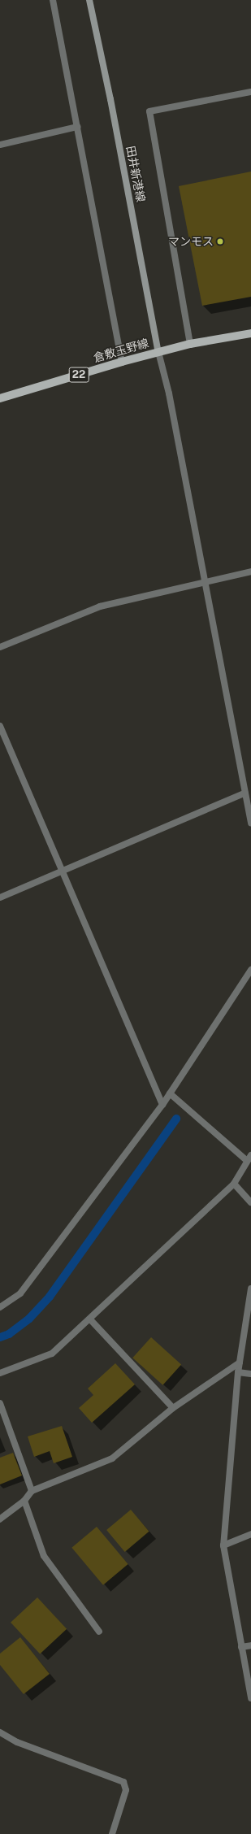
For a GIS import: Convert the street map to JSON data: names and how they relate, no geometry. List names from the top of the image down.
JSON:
{
  "streets": {
    "main road": ["田井新港線", "倉敷玉野線", "22"]
  },
  "crossings": [
    ["田井新港線", "倉敷玉野線"]
  ],
  "places": ["マンモス"]
}
